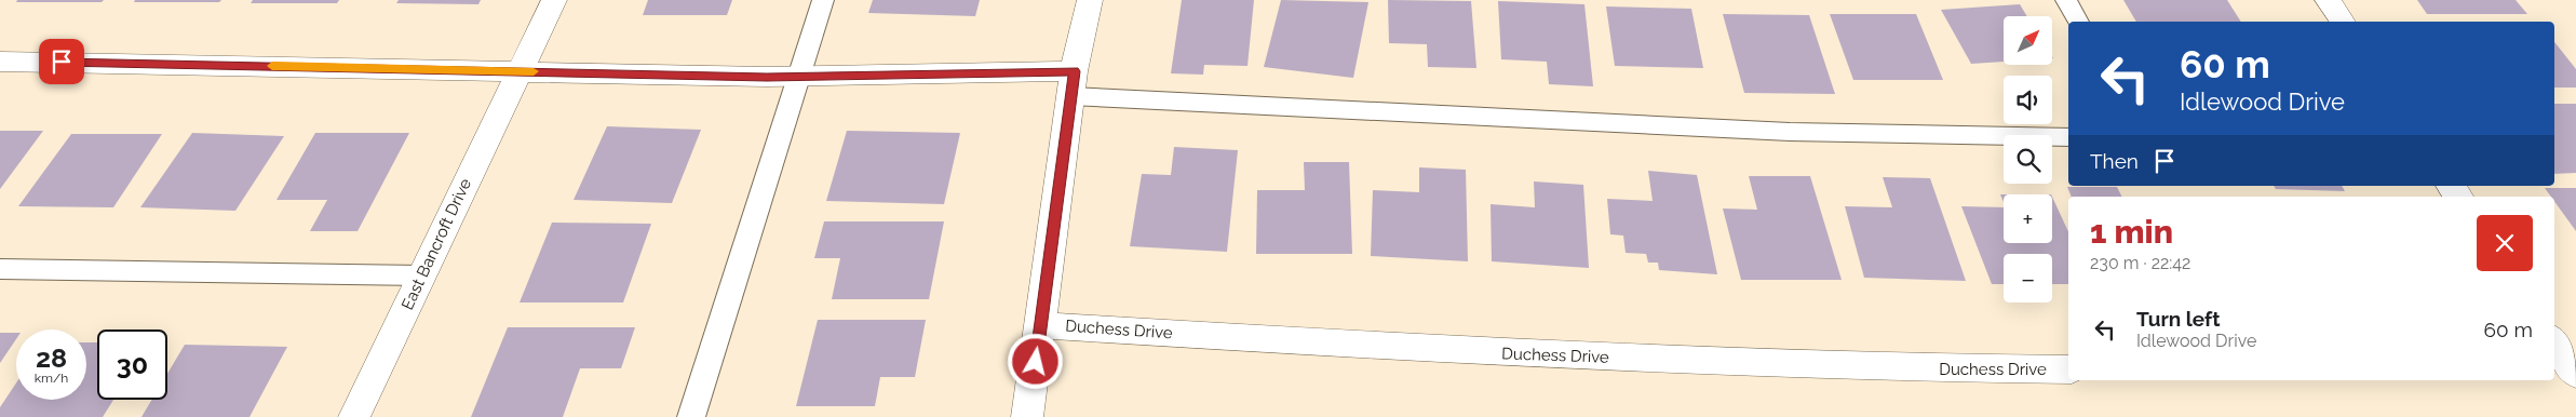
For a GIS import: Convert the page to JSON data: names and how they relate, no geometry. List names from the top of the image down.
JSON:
{
  "streets": {
    "street": ["East Bancroft Drive", "Duchess Drive"]
  },
  "north": "top right",
  "page": {
    "map_buttons": ["+", "−"],
    "turn": ["60 m", "Idlewood Drive"],
    "then": "Then",
    "heading": ["1 min", "230 m · 22:42"],
    "list": [
      {
        "name": "Turn left",
        "note": "Idlewood Drive",
        "value": "60 m"
      }
    ],
    "speed": "28 km/h",
    "limit": "30"
  }
}
